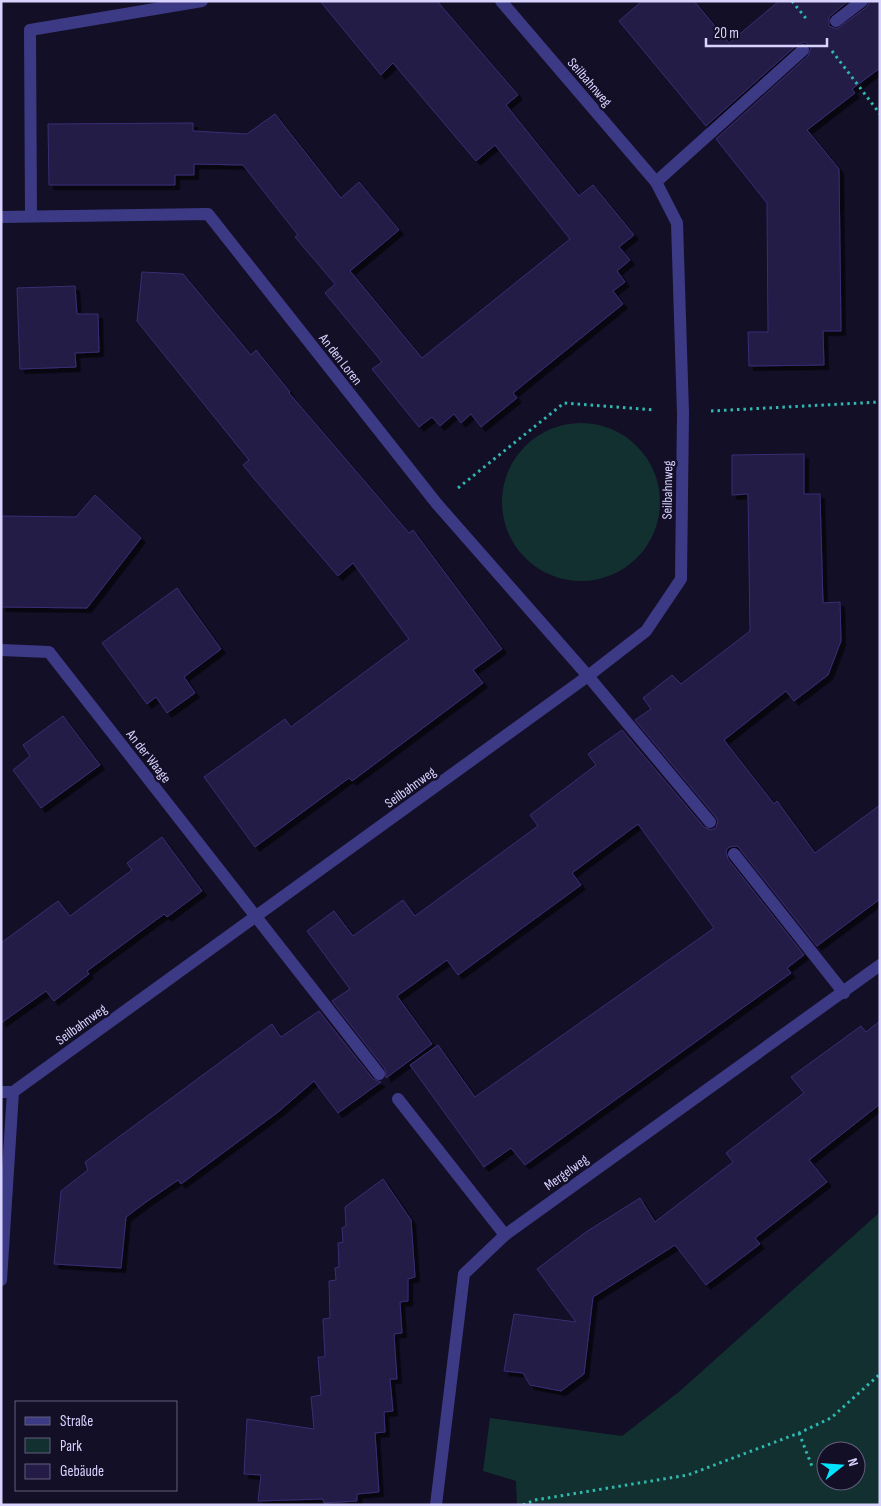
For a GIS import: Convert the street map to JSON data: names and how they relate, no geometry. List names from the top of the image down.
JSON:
{
  "streets": {
    "street": [
      "Seilbahnweg",
      "An den Loren",
      "An der Waage",
      "Mergelweg"
    ]
  },
  "crossings": [
    ["Seilbahnweg", "An den Loren"],
    ["Seilbahnweg", "An der Waage"]
  ],
  "legend": ["Straße", "Park", "Gebäude"],
  "scale_bar": "20 m",
  "north": "right"
}
